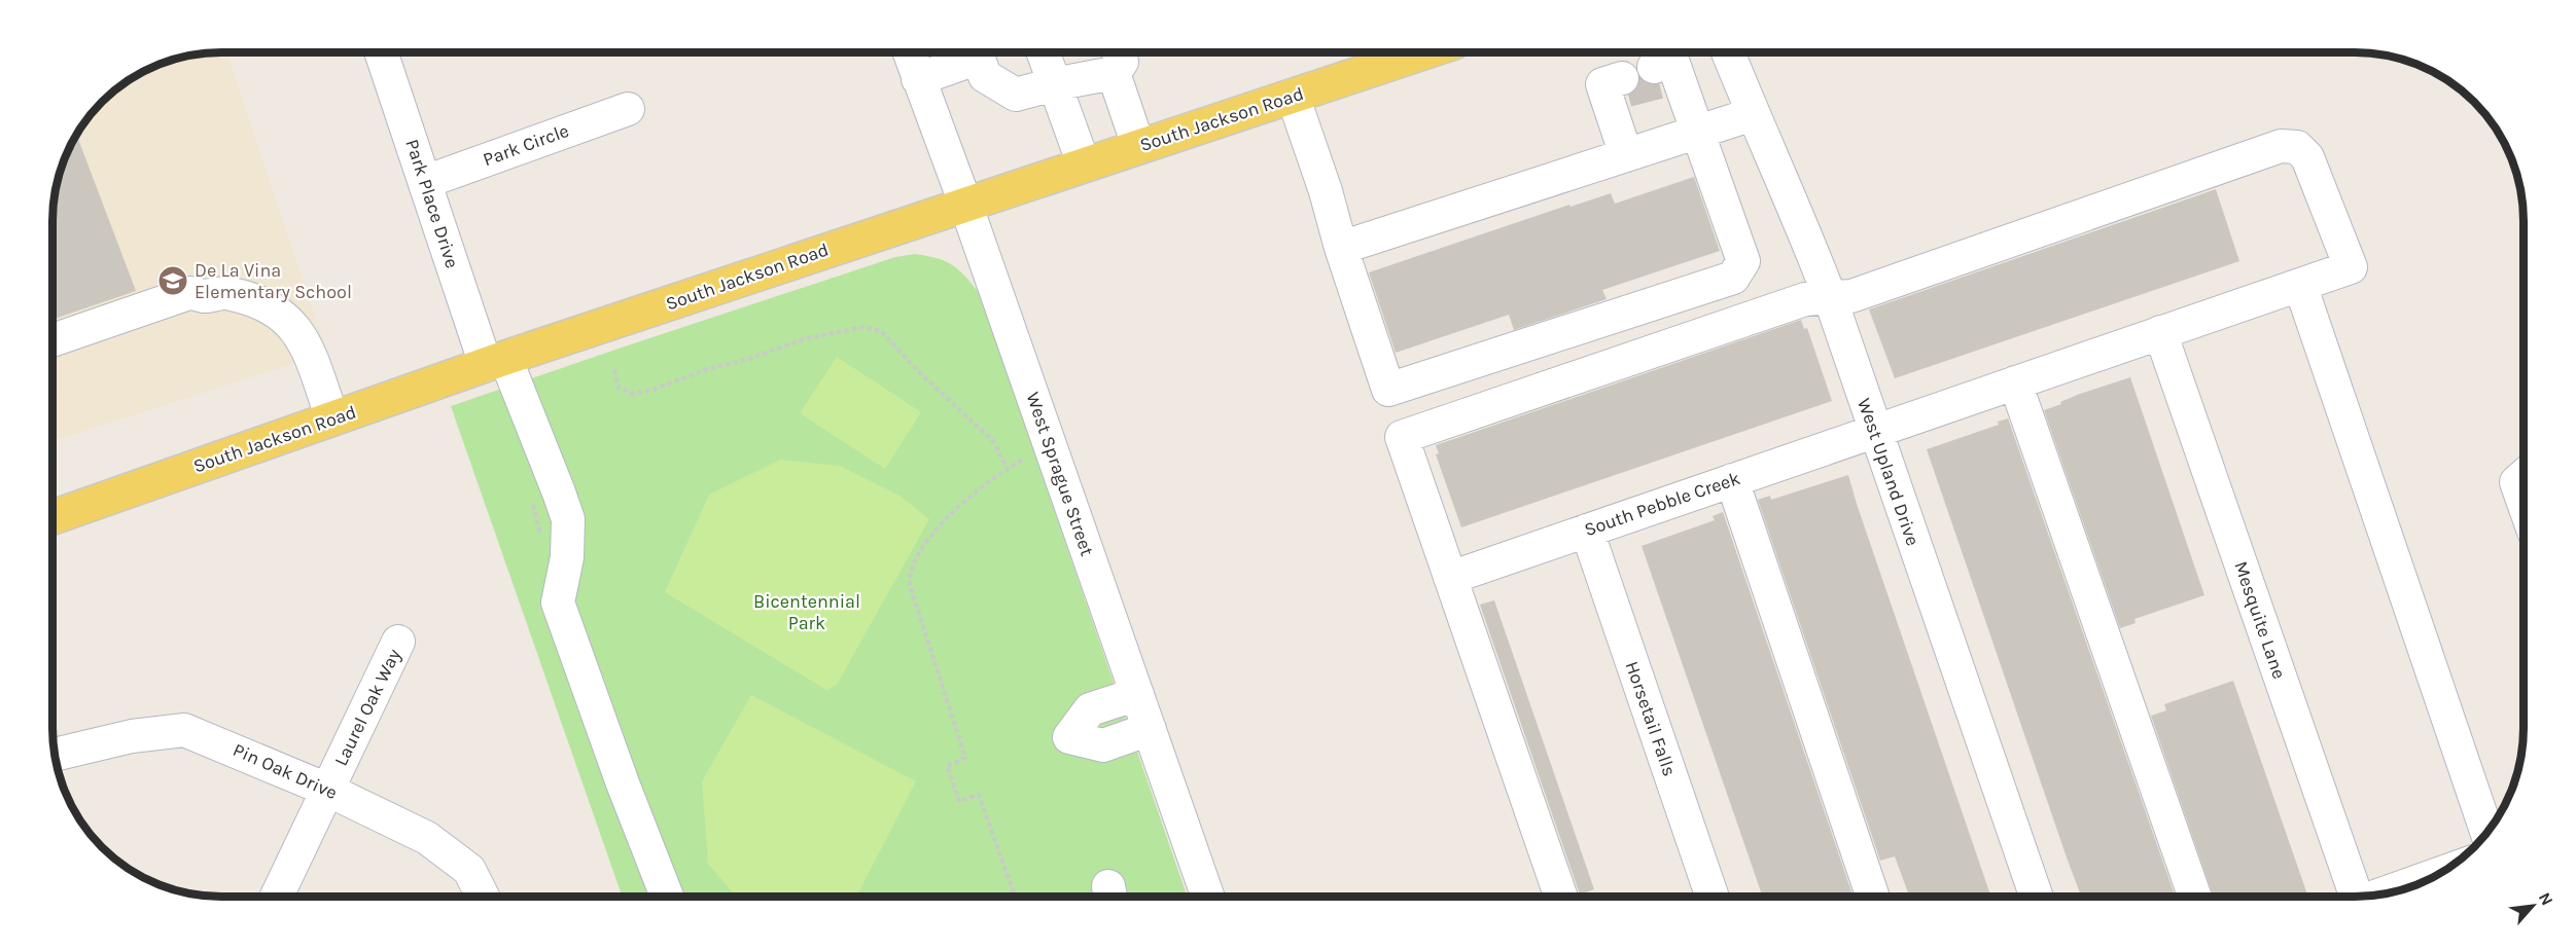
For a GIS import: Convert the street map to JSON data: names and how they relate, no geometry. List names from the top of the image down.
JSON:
{
  "streets": {
    "main road": ["South Jackson Road"],
    "street": [
      "Park Circle",
      "Park Place Drive",
      "West Upland Drive",
      "West Sprague Street",
      "South Pebble Creek",
      "Mesquite Lane",
      "Laurel Oak Way",
      "Horsetail Falls",
      "Pin Oak Drive"
    ]
  },
  "crossings": [
    ["South Jackson Road", "Park Place Drive"],
    ["South Jackson Road", "West Sprague Street"],
    ["Park Circle", "Park Place Drive"],
    ["West Upland Drive", "South Pebble Creek"],
    ["South Pebble Creek", "Mesquite Lane"],
    ["South Pebble Creek", "Horsetail Falls"],
    ["Laurel Oak Way", "Pin Oak Drive"]
  ],
  "parks": ["Bicentennial Park"],
  "places": {
    "school or university": ["De La Vina Elementary School"]
  },
  "north": "top right"
}
